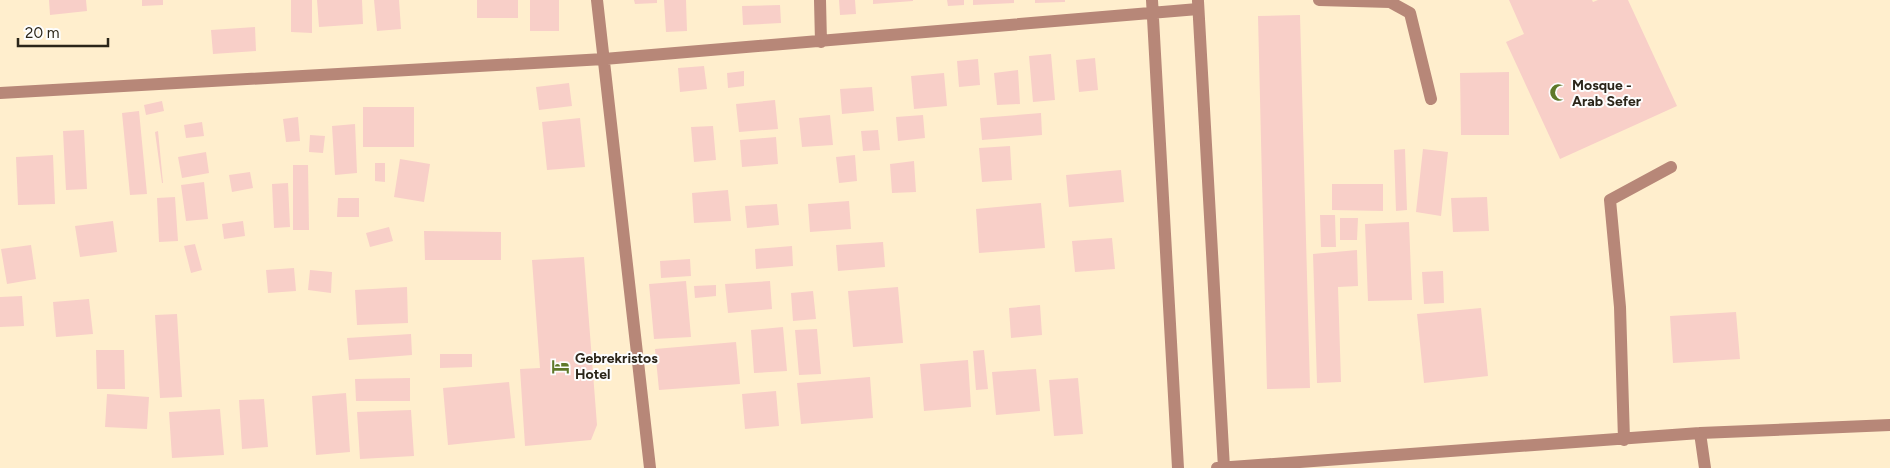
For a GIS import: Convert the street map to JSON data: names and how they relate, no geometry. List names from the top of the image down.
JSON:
{
  "places": {
    "mosque": ["Mosque - Arab Sefer"],
    "hotel": ["Gebrekristos Hotel"]
  },
  "scale_bar": "20 m"
}
